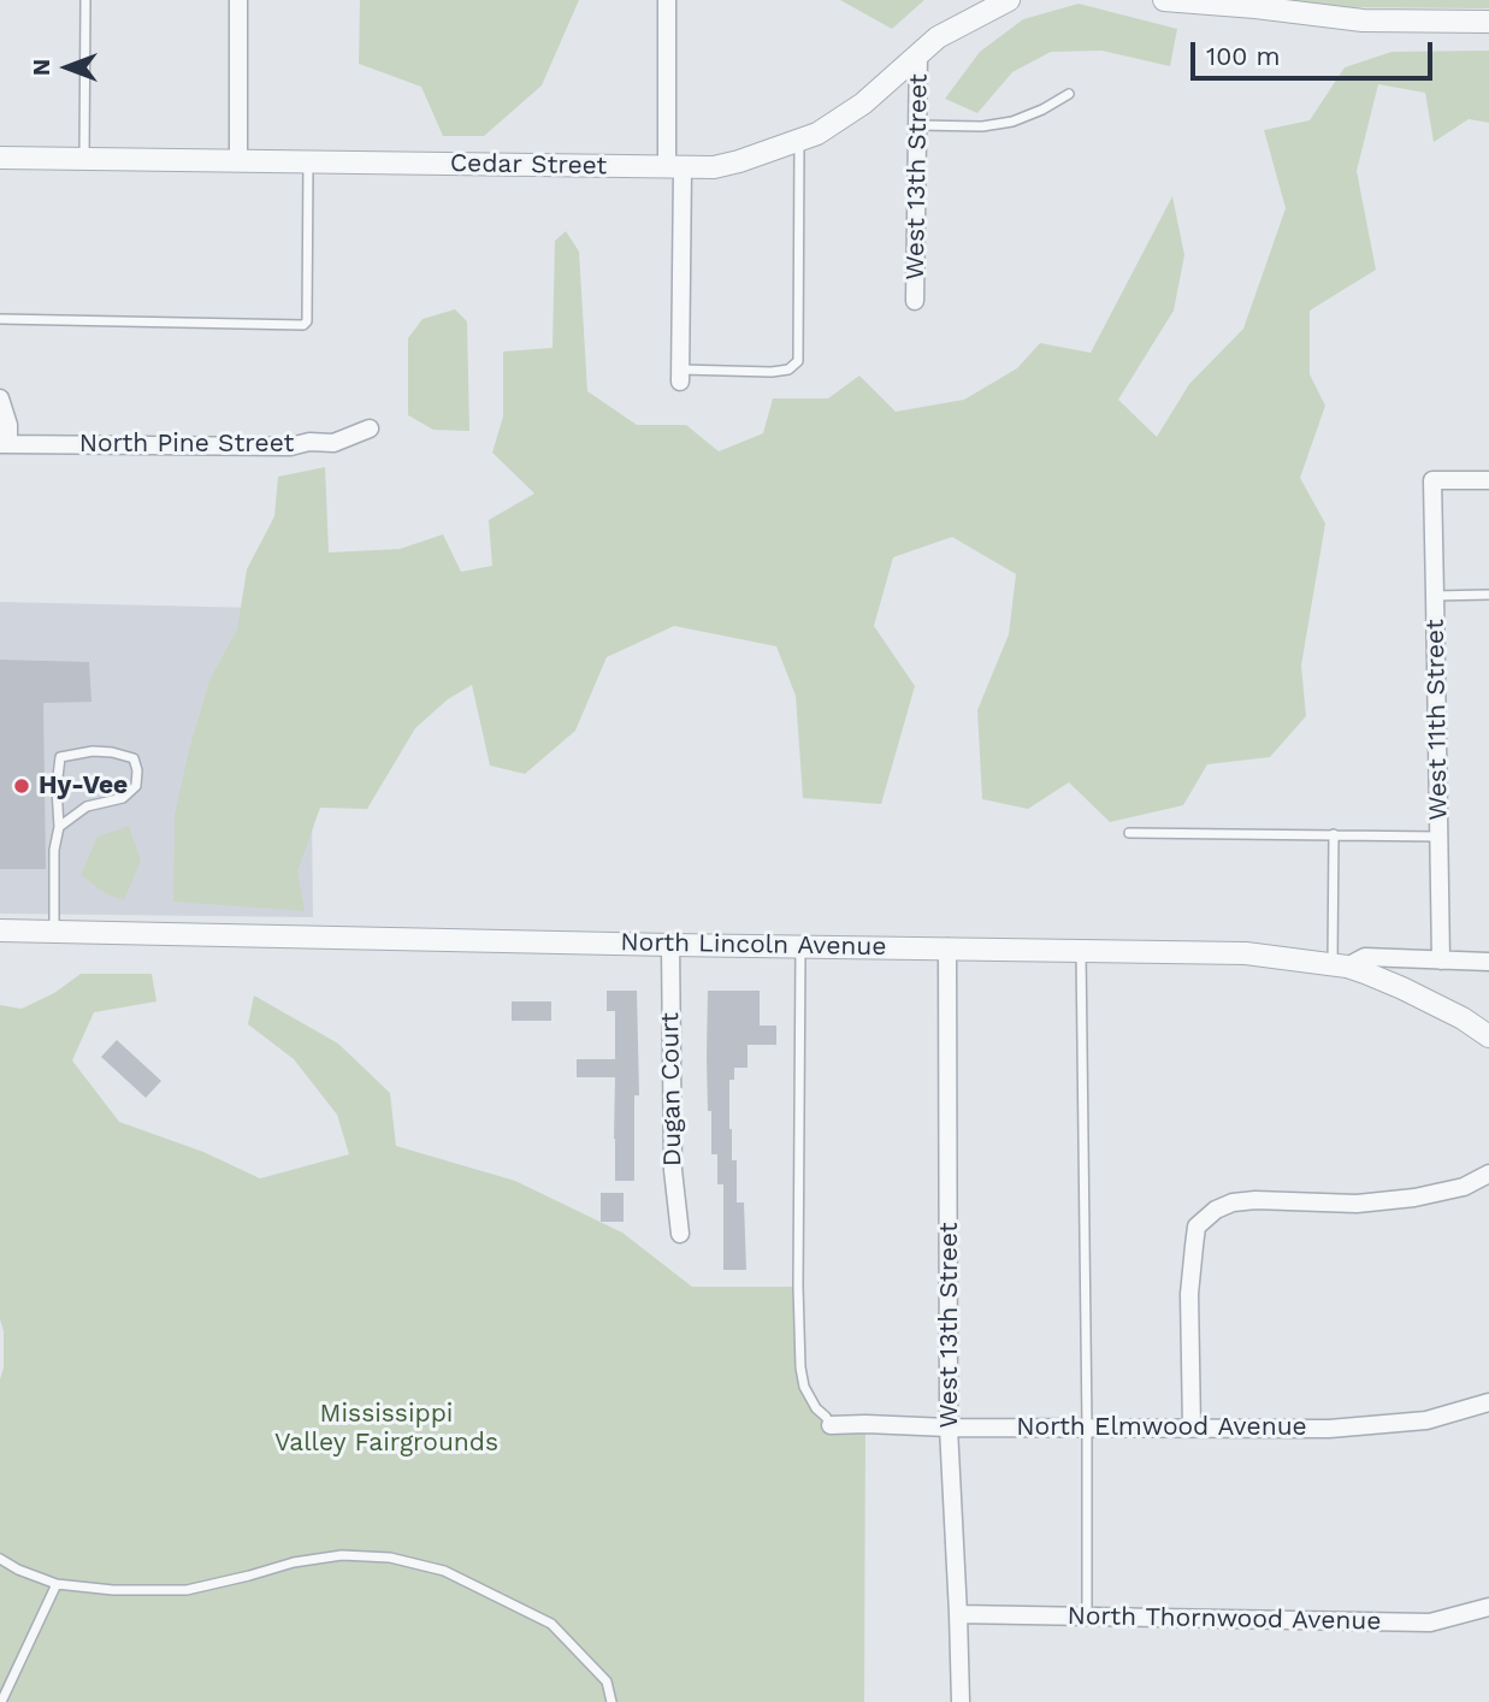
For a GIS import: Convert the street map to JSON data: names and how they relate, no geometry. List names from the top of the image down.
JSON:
{
  "streets": {
    "street": [
      "Cedar Street",
      "West 13th Street",
      "North Pine Street",
      "West 11th Street",
      "North Lincoln Avenue",
      "Dugan Court",
      "North Elmwood Avenue",
      "North Thornwood Avenue"
    ]
  },
  "crossings": [
    ["Cedar Street", "West 13th Street"],
    ["West 13th Street", "North Lincoln Avenue"],
    ["West 13th Street", "North Elmwood Avenue"],
    ["West 13th Street", "North Thornwood Avenue"],
    ["North Lincoln Avenue", "Dugan Court"]
  ],
  "parks": ["Mississippi Valley Fairgrounds"],
  "places": ["Hy-Vee"],
  "scale_bar": "100 m",
  "north": "left"
}
